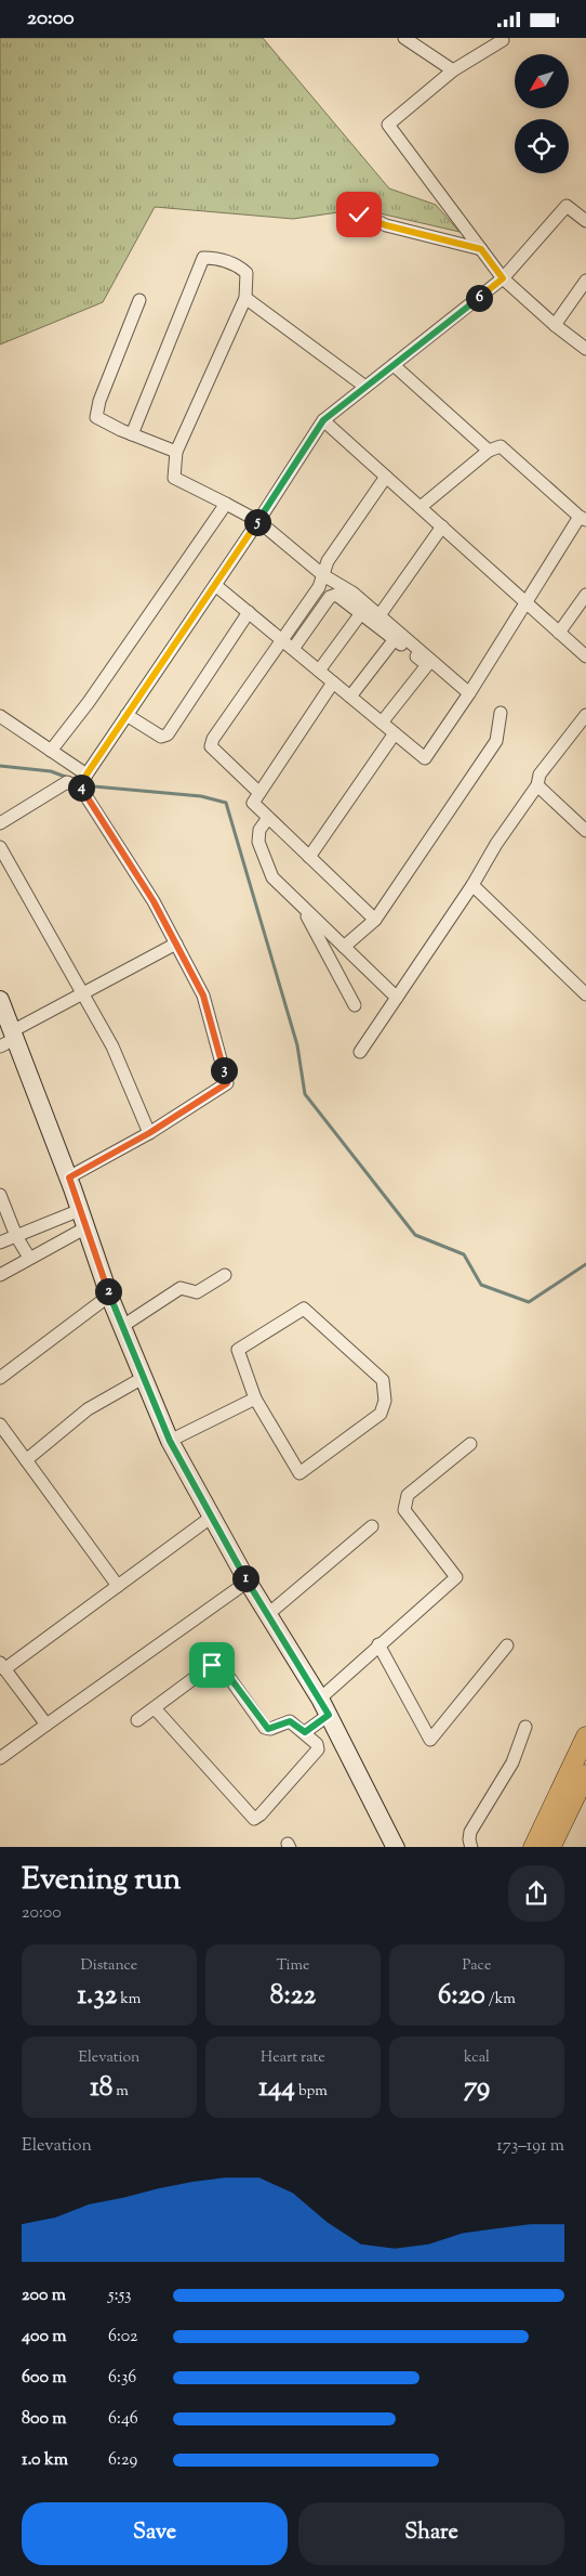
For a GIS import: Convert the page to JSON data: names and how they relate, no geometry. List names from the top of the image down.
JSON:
{
  "north": "bottom left",
  "page": {
    "status": "20:00",
    "pins": [
      "6",
      "5",
      "4",
      "3",
      "2",
      "1"
    ],
    "heading": ["Evening run", "20:00"],
    "stats": [
      ["Distance", "1.32 km"],
      ["Time", "8:22"],
      ["Pace", "6:20 /km"],
      ["Elevation", "18 m"],
      ["Heart rate", "144 bpm"],
      ["kcal", "79"]
    ],
    "chart": ["Elevation", "173–191 m"],
    "list": [
      {
        "name": "200 m",
        "note": "5:53"
      },
      {
        "name": "400 m",
        "note": "6:02"
      },
      {
        "name": "600 m",
        "note": "6:36"
      },
      {
        "name": "800 m",
        "note": "6:46"
      },
      {
        "name": "1.0 km",
        "note": "6:29"
      }
    ],
    "buttons": ["Save", "Share"]
  }
}
